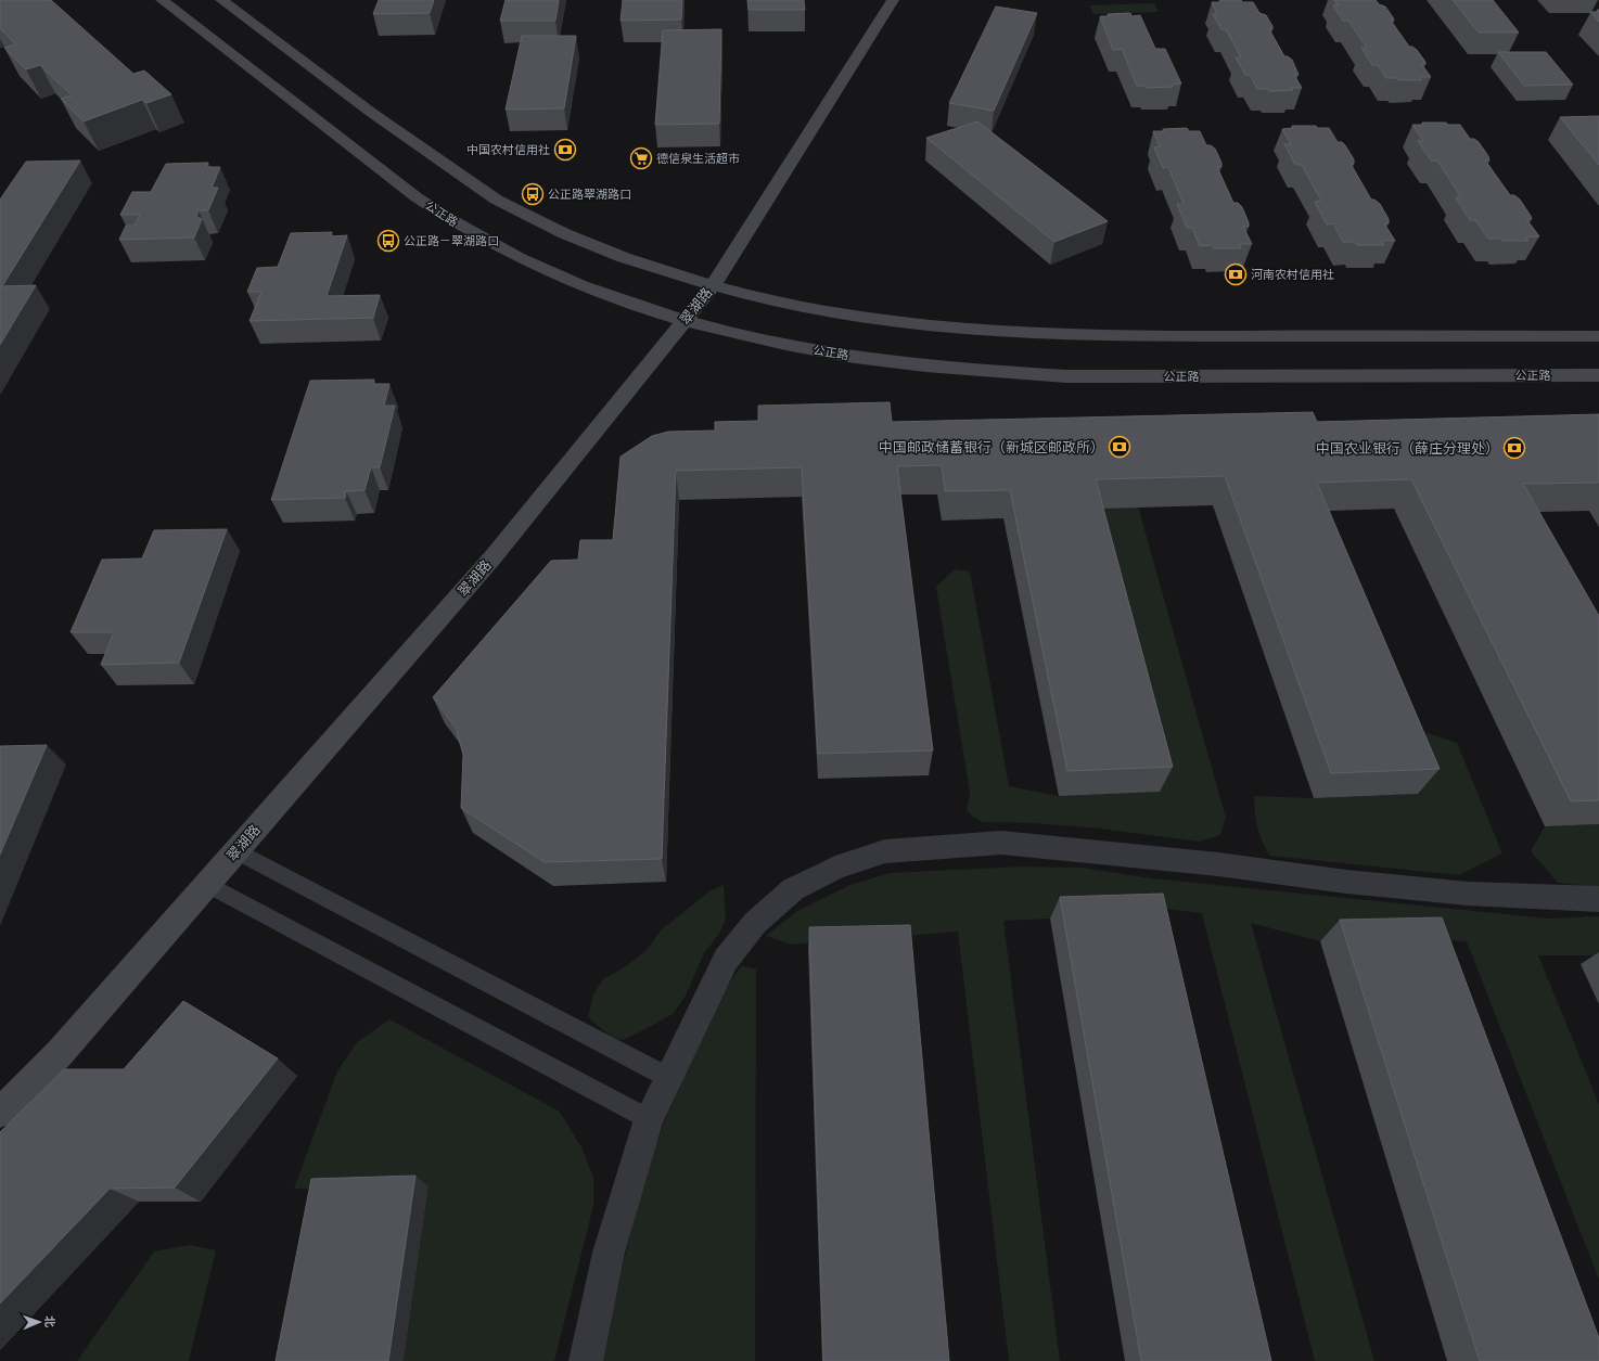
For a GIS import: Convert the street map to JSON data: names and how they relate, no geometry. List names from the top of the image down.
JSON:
{
  "streets": {
    "main road": ["公正路", "翠湖路"]
  },
  "crossings": [
    ["公正路", "翠湖路"]
  ],
  "places": {
    "bank": [
      "中国农村信用社",
      "河南农村信用社",
      "中国邮政储蓄银行（新城区邮政所）",
      "中国农业银行（薛庄分理处）"
    ],
    "supermarket": ["德信泉生活超市"],
    "bus stop": ["公正路翠湖路口", "公正路－翠湖路口"]
  },
  "north": "right"
}
